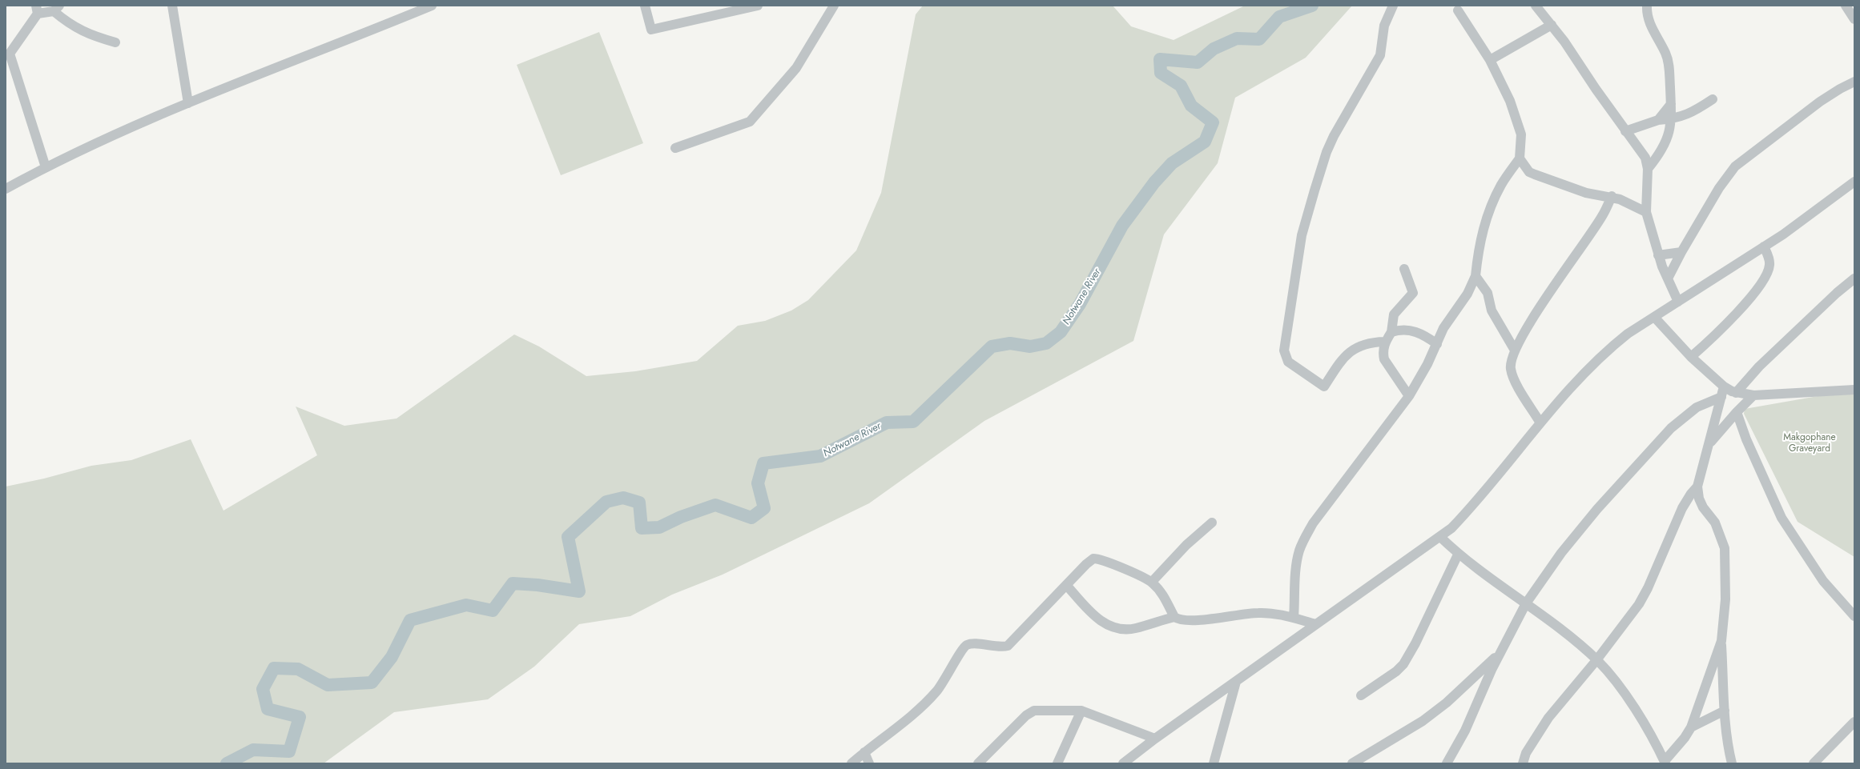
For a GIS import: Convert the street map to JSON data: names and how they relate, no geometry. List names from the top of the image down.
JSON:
{
  "water": ["Notwane River"],
  "parks": ["Makgophane Graveyard"]
}
